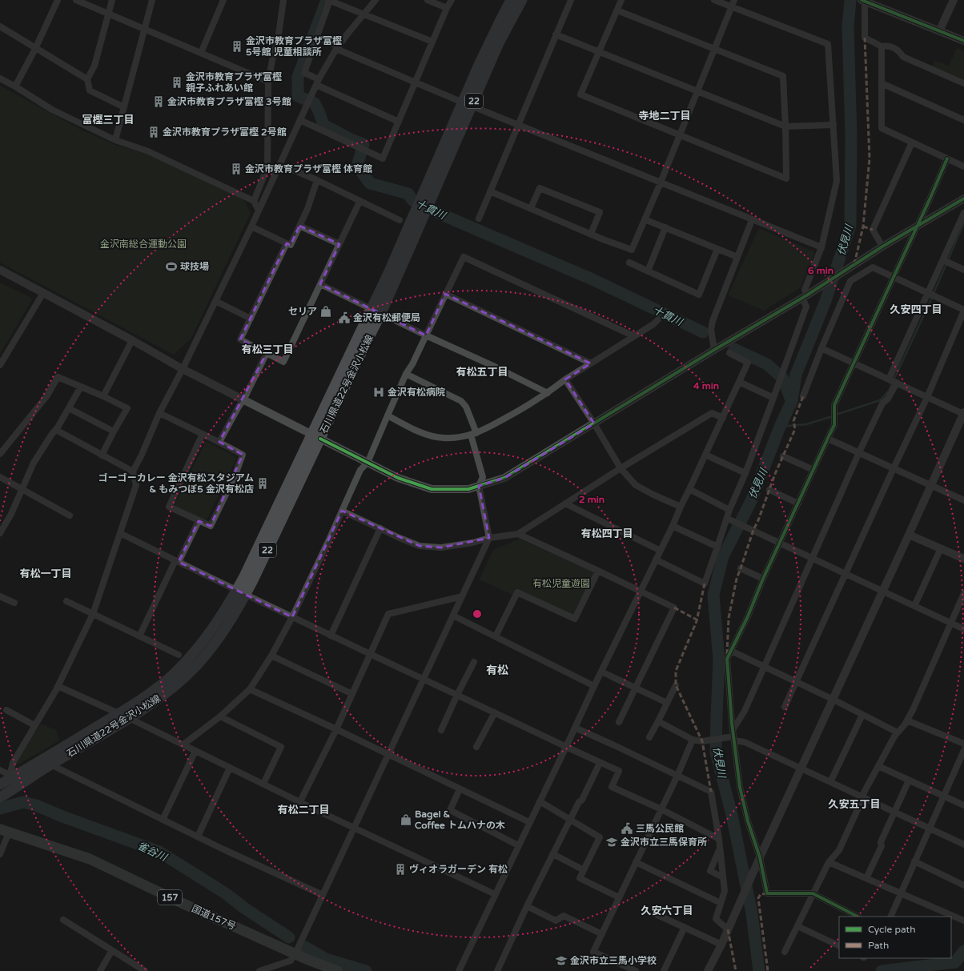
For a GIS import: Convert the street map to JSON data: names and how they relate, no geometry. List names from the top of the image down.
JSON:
{
  "streets": {
    "highway": ["157", "国道157号"],
    "main road": ["22", "石川県道22号金沢小松線"]
  },
  "districts": [
    "寺地二丁目",
    "富樫三丁目",
    "久安四丁目",
    "有松三丁目",
    "有松五丁目",
    "有松四丁目",
    "有松一丁目",
    "有松",
    "久安五丁目",
    "有松二丁目",
    "久安六丁目"
  ],
  "water": ["十貫川", "伏見川", "雀谷川"],
  "parks": ["金沢南総合運動公園", "有松児童遊園"],
  "places": {
    "building": [
      "金沢市教育プラザ富樫 5号館 児童相談所",
      "金沢市教育プラザ富樫 親子ふれあい館",
      "金沢市教育プラザ富樫 3号館",
      "金沢市教育プラザ富樫 2号館",
      "金沢市教育プラザ富樫 体育館",
      "ゴーゴーカレー 金沢有松スタジアム & もみつぼ5 金沢有松店",
      "ヴィオラガーデン 有松"
    ],
    "sports": ["球技場"],
    "shop": ["セリア", "Bagel & Coffee トムハナの木"],
    "public building": ["金沢有松郵便局", "三馬公民館"],
    "hospital": ["金沢有松病院"],
    "school or university": ["金沢市立三馬保育所", "金沢市立三馬小学校"]
  },
  "legend": ["Cycle path", "Path"],
  "rings": ["6 min", "4 min", "2 min"]
}
